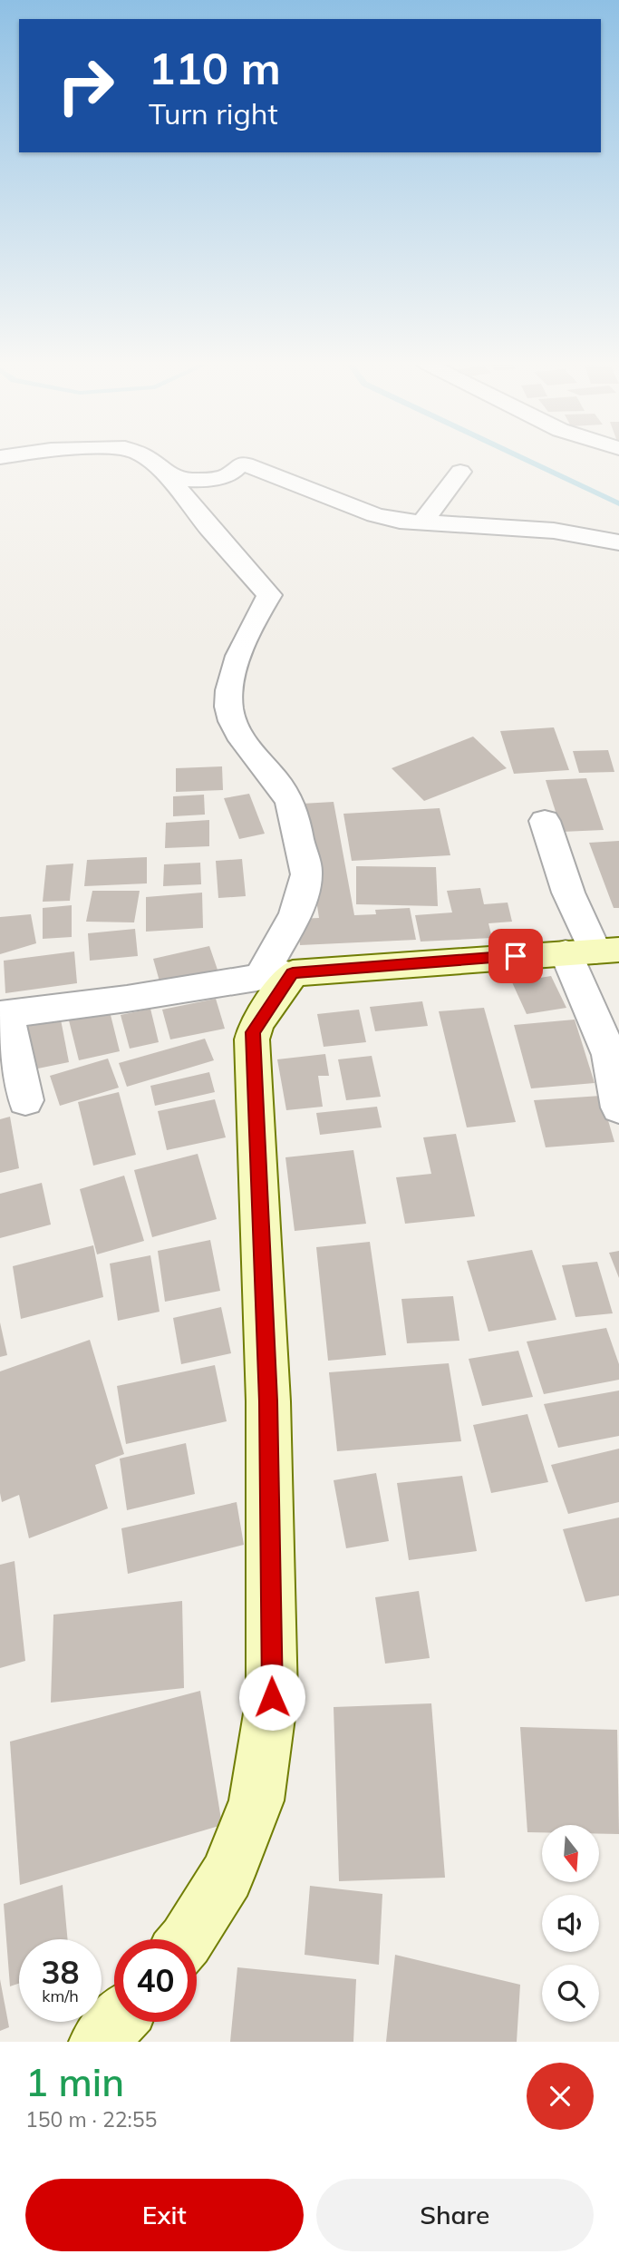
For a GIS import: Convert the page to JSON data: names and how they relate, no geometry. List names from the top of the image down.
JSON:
{
  "north": "bottom",
  "page": {
    "turn": ["110 m", "Turn right"],
    "speed": "38 km/h",
    "limit": "40",
    "heading": ["1 min", "150 m · 22:55"],
    "buttons": ["Exit", "Share"]
  }
}
